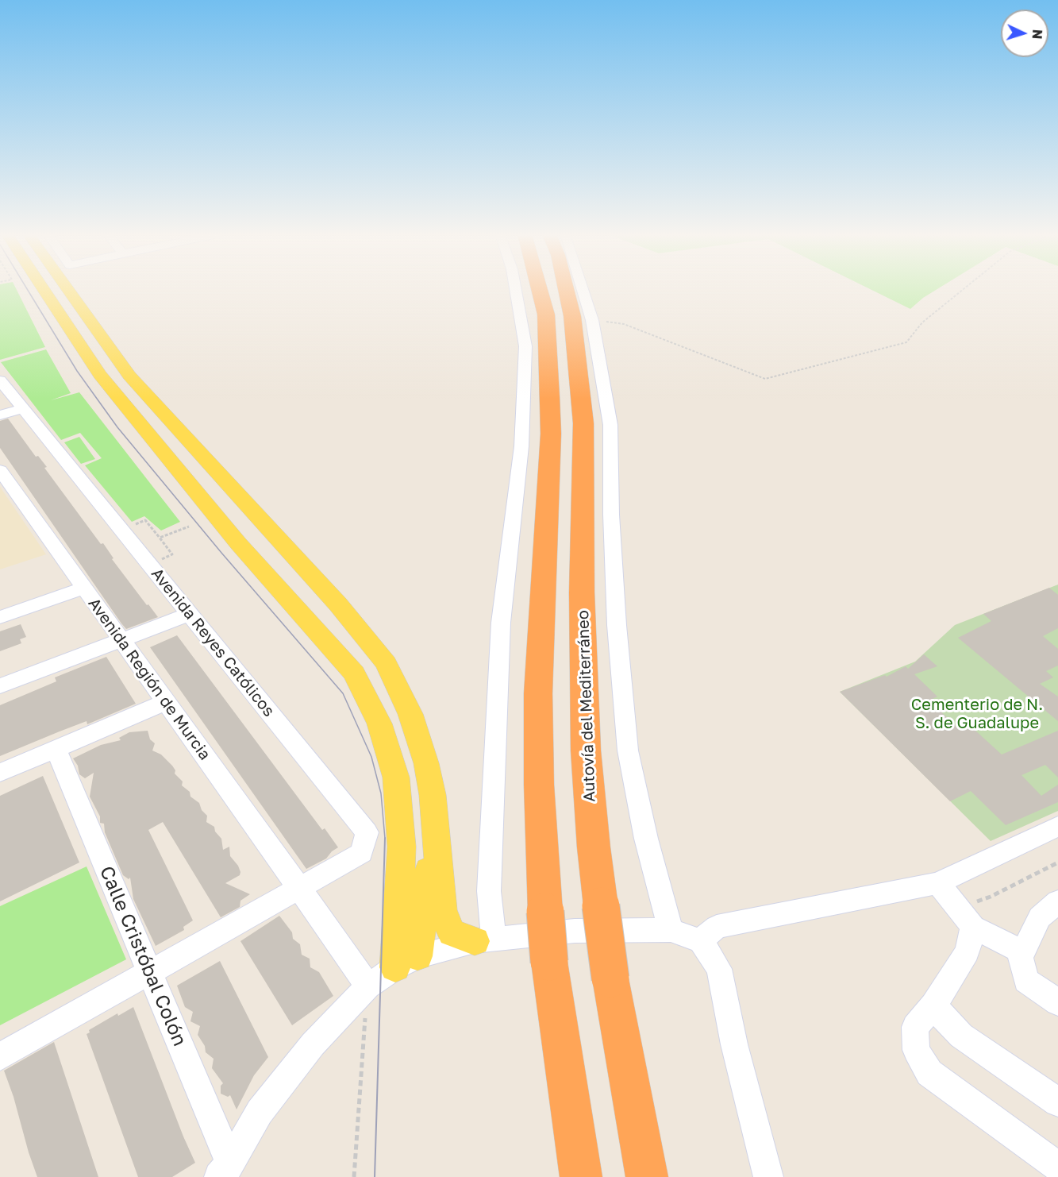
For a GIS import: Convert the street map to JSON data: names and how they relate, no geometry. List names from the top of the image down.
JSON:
{
  "streets": {
    "highway": ["Autovía del Mediterráneo"],
    "street": ["Avenida Reyes Católicos", "Avenida Región de Murcia", "Calle Cristóbal Colón"]
  },
  "crossings": [
    ["Avenida Reyes Católicos", "Avenida Región de Murcia"]
  ],
  "parks": ["Cementerio de N. S. de Guadalupe"],
  "north": "right"
}
